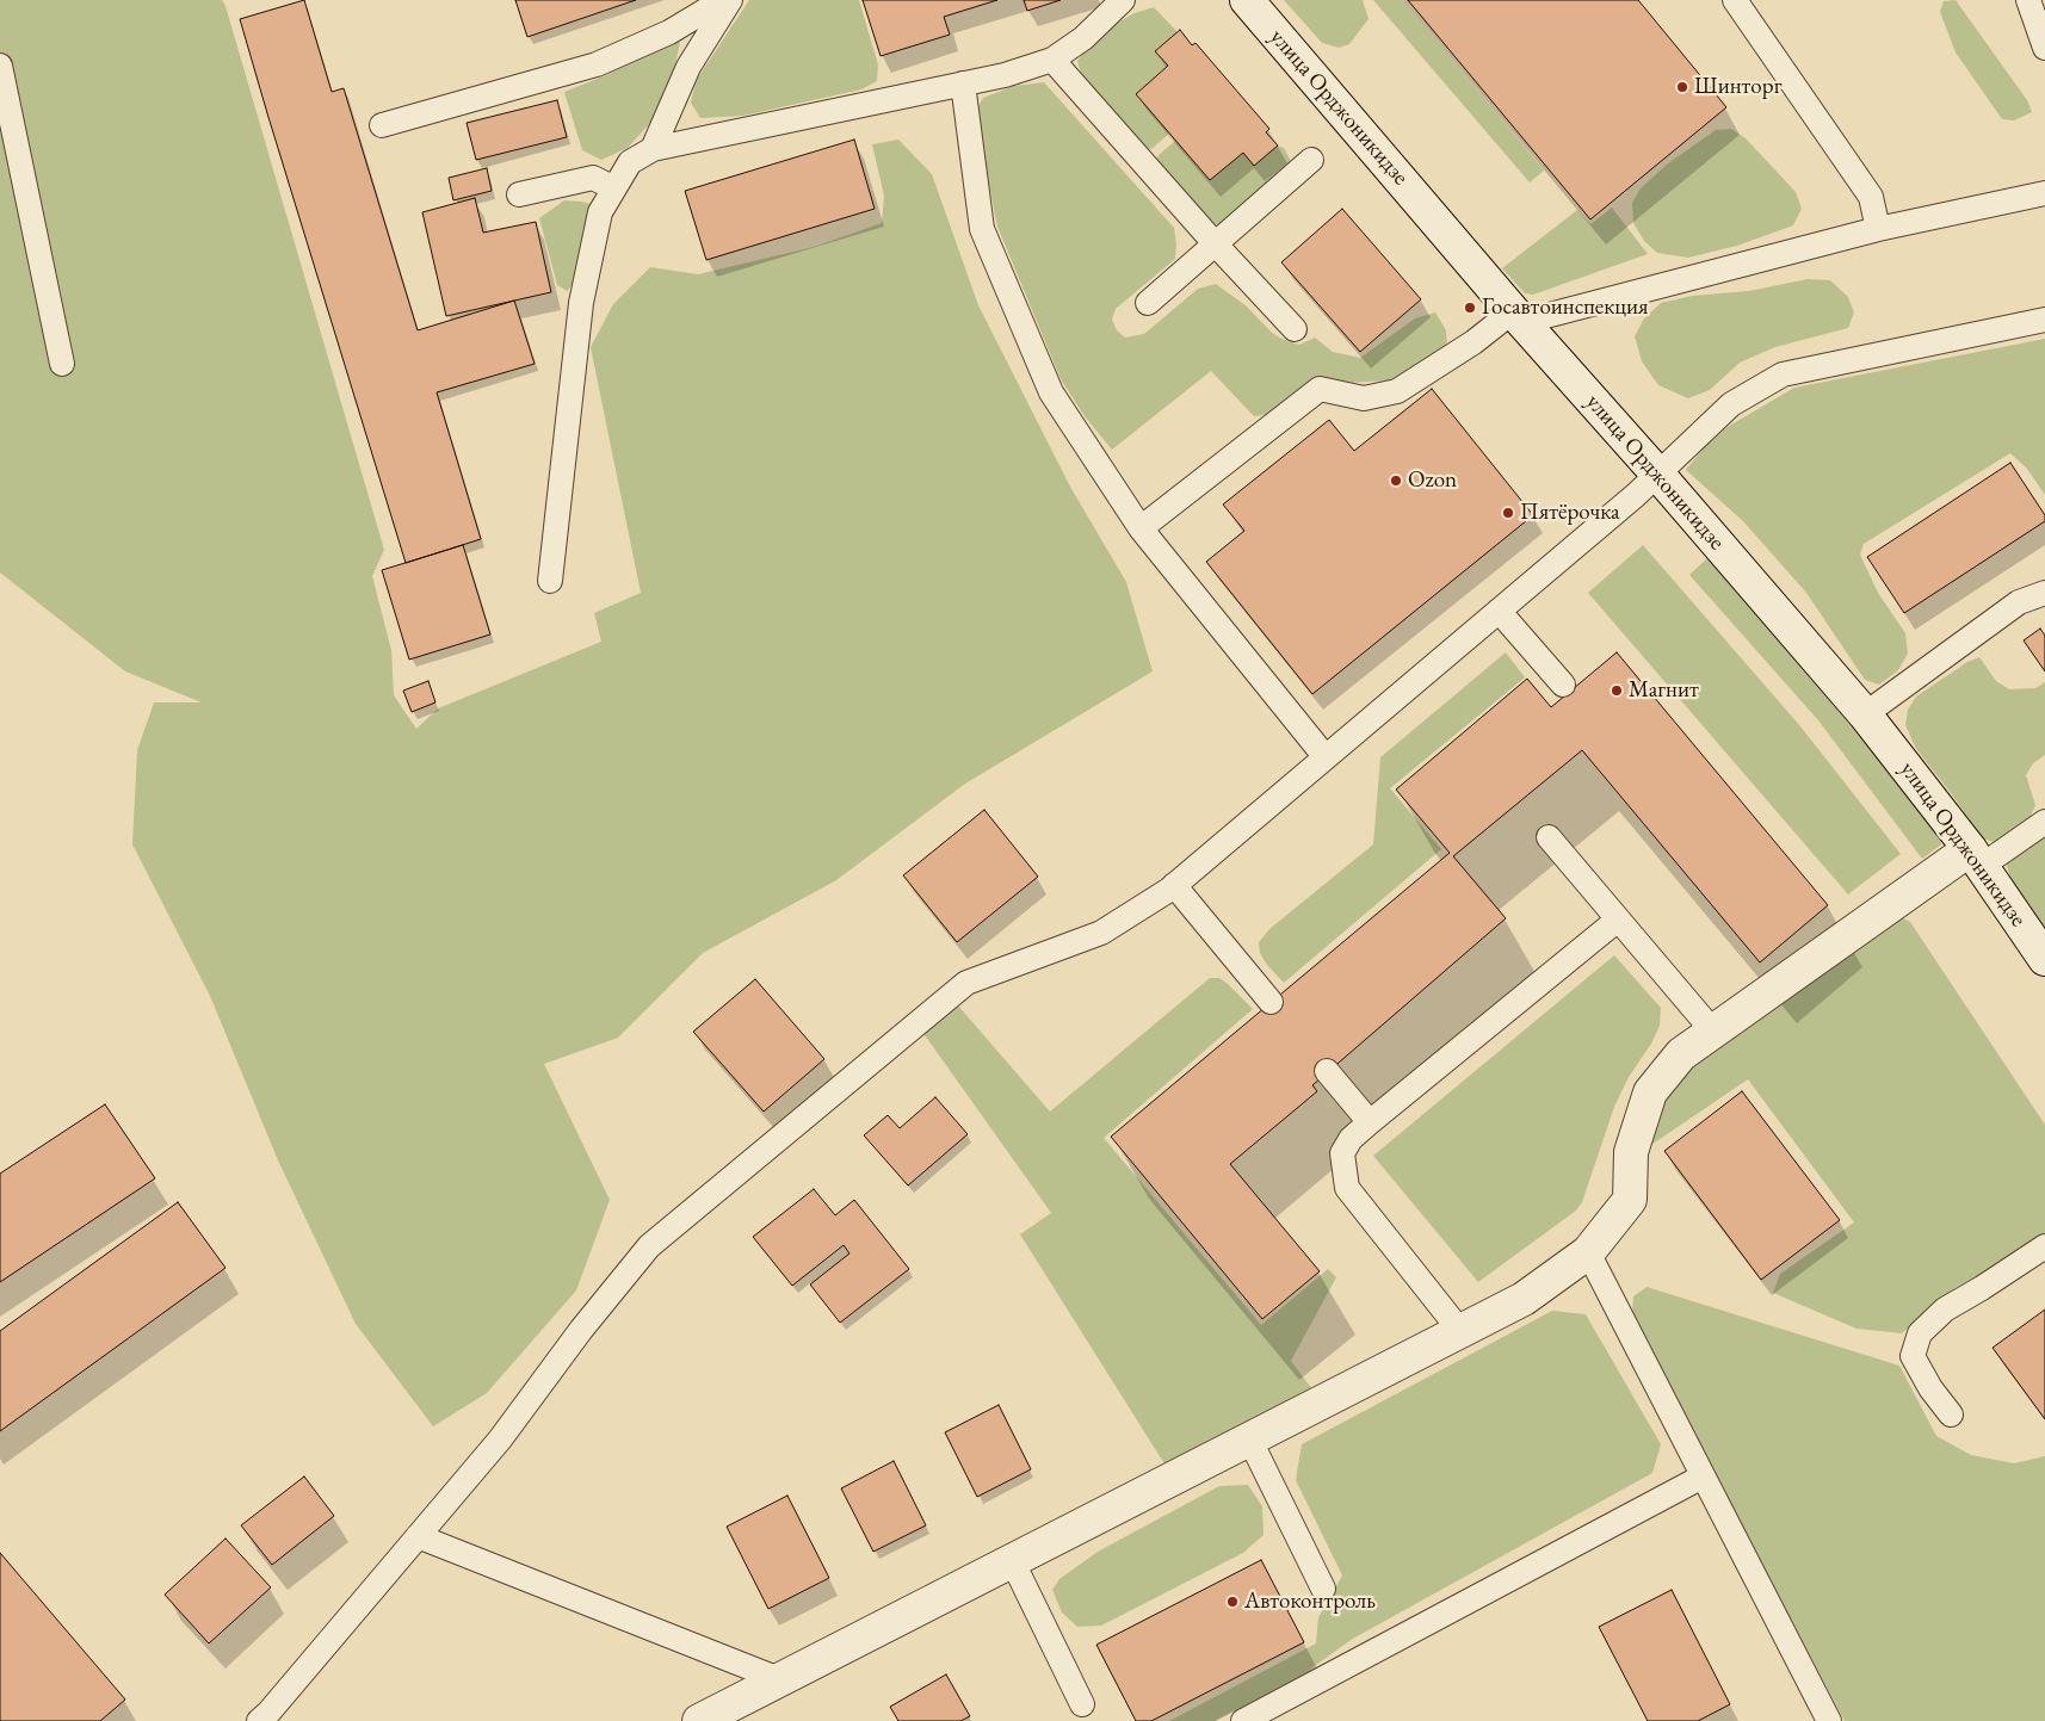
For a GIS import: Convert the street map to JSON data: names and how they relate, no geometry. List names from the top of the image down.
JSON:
{
  "streets": {
    "street": ["улица Орджоникидзе"]
  },
  "places": [
    "Шинторг",
    "Госавтоинспекция",
    "Ozon",
    "Пятёрочка",
    "Магнит",
    "Автоконтроль"
  ]
}
